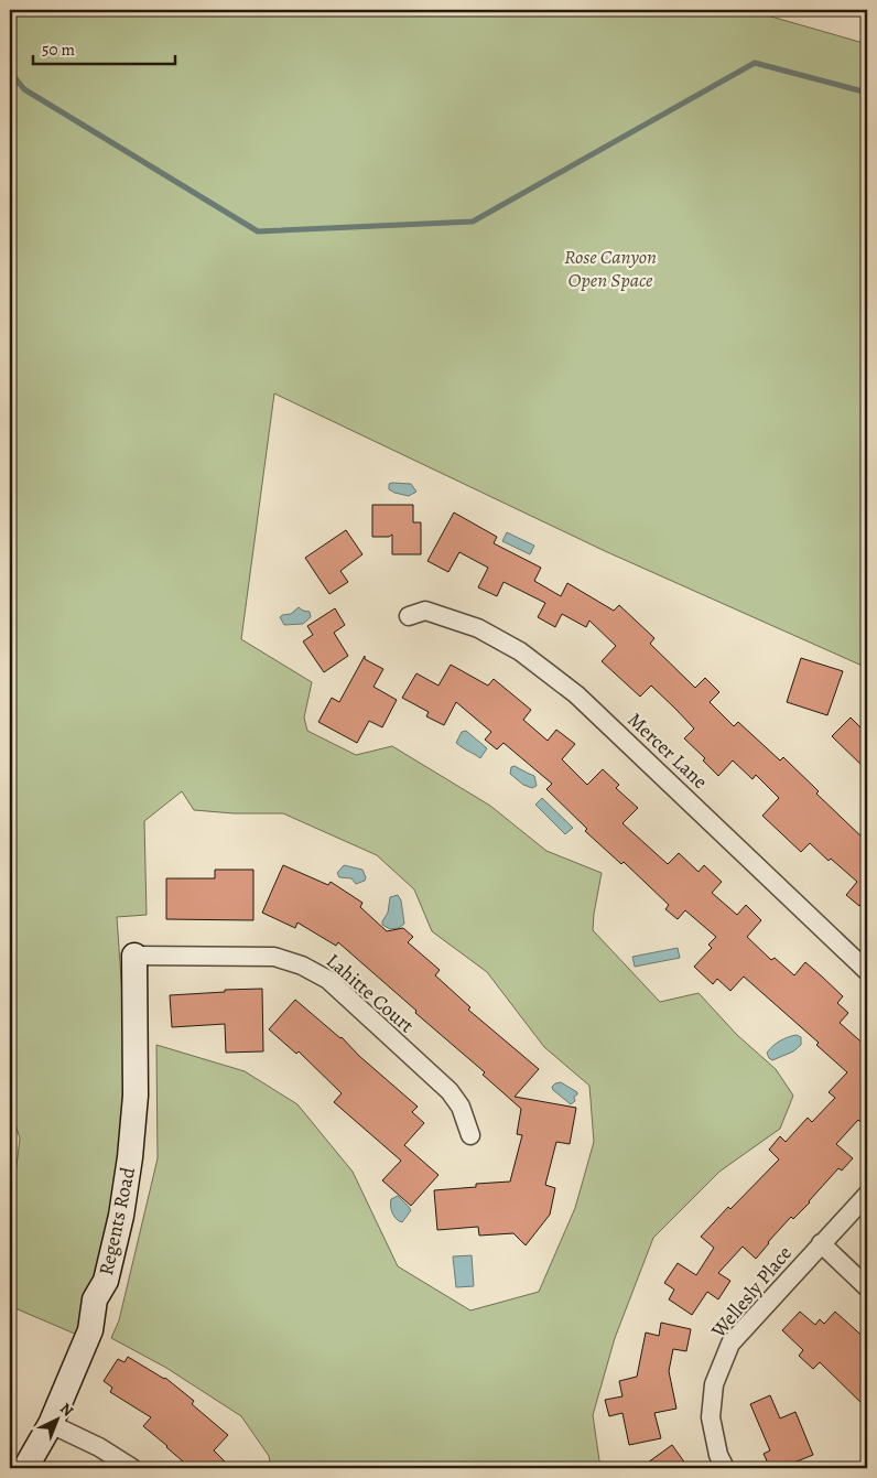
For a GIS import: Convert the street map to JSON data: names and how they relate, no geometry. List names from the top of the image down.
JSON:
{
  "streets": {
    "street": [
      "Mercer Lane",
      "Lahitte Court",
      "Regents Road",
      "Wellesly Place"
    ]
  },
  "crossings": [
    ["Lahitte Court", "Regents Road"]
  ],
  "parks": ["Rose Canyon Open Space"],
  "scale_bar": "50 m",
  "north": "top right"
}
